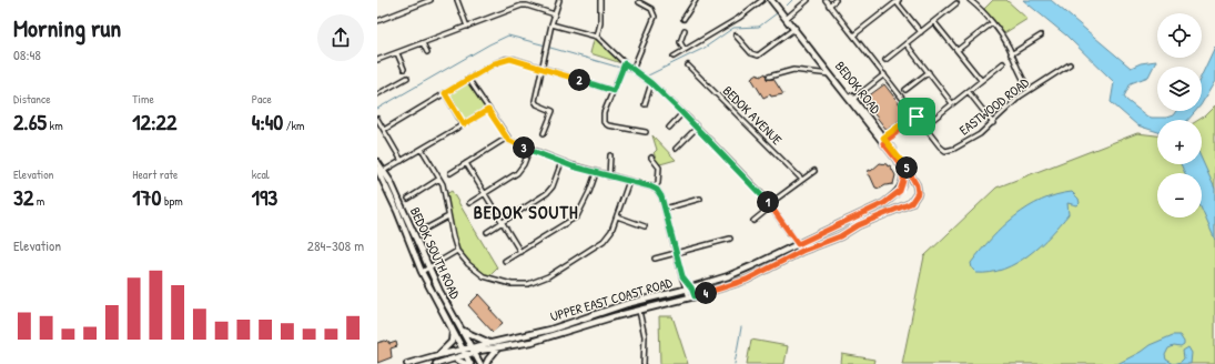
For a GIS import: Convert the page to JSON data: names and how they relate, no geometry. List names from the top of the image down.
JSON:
{
  "streets": {
    "main road": ["BEDOK ROAD", "BEDOK SOUTH ROAD", "UPPER EAST COAST ROAD"],
    "street": ["EASTWOOD ROAD", "BEDOK AVENUE"]
  },
  "crossings": [
    ["BEDOK ROAD", "UPPER EAST COAST ROAD"],
    ["BEDOK SOUTH ROAD", "UPPER EAST COAST ROAD"]
  ],
  "districts": ["BEDOK SOUTH"],
  "page": {
    "heading": ["Morning run", "08:48"],
    "map_buttons": ["+", "−"],
    "pins": [
      "2",
      "3",
      "5",
      "1",
      "4"
    ],
    "stats": [
      ["Distance", "2.65 km"],
      ["Time", "12:22"],
      ["Pace", "4:40 /km"],
      ["Elevation", "32 m"],
      ["Heart rate", "170 bpm"],
      ["kcal", "193"]
    ],
    "chart": ["Elevation", "284–308 m"]
  }
}
